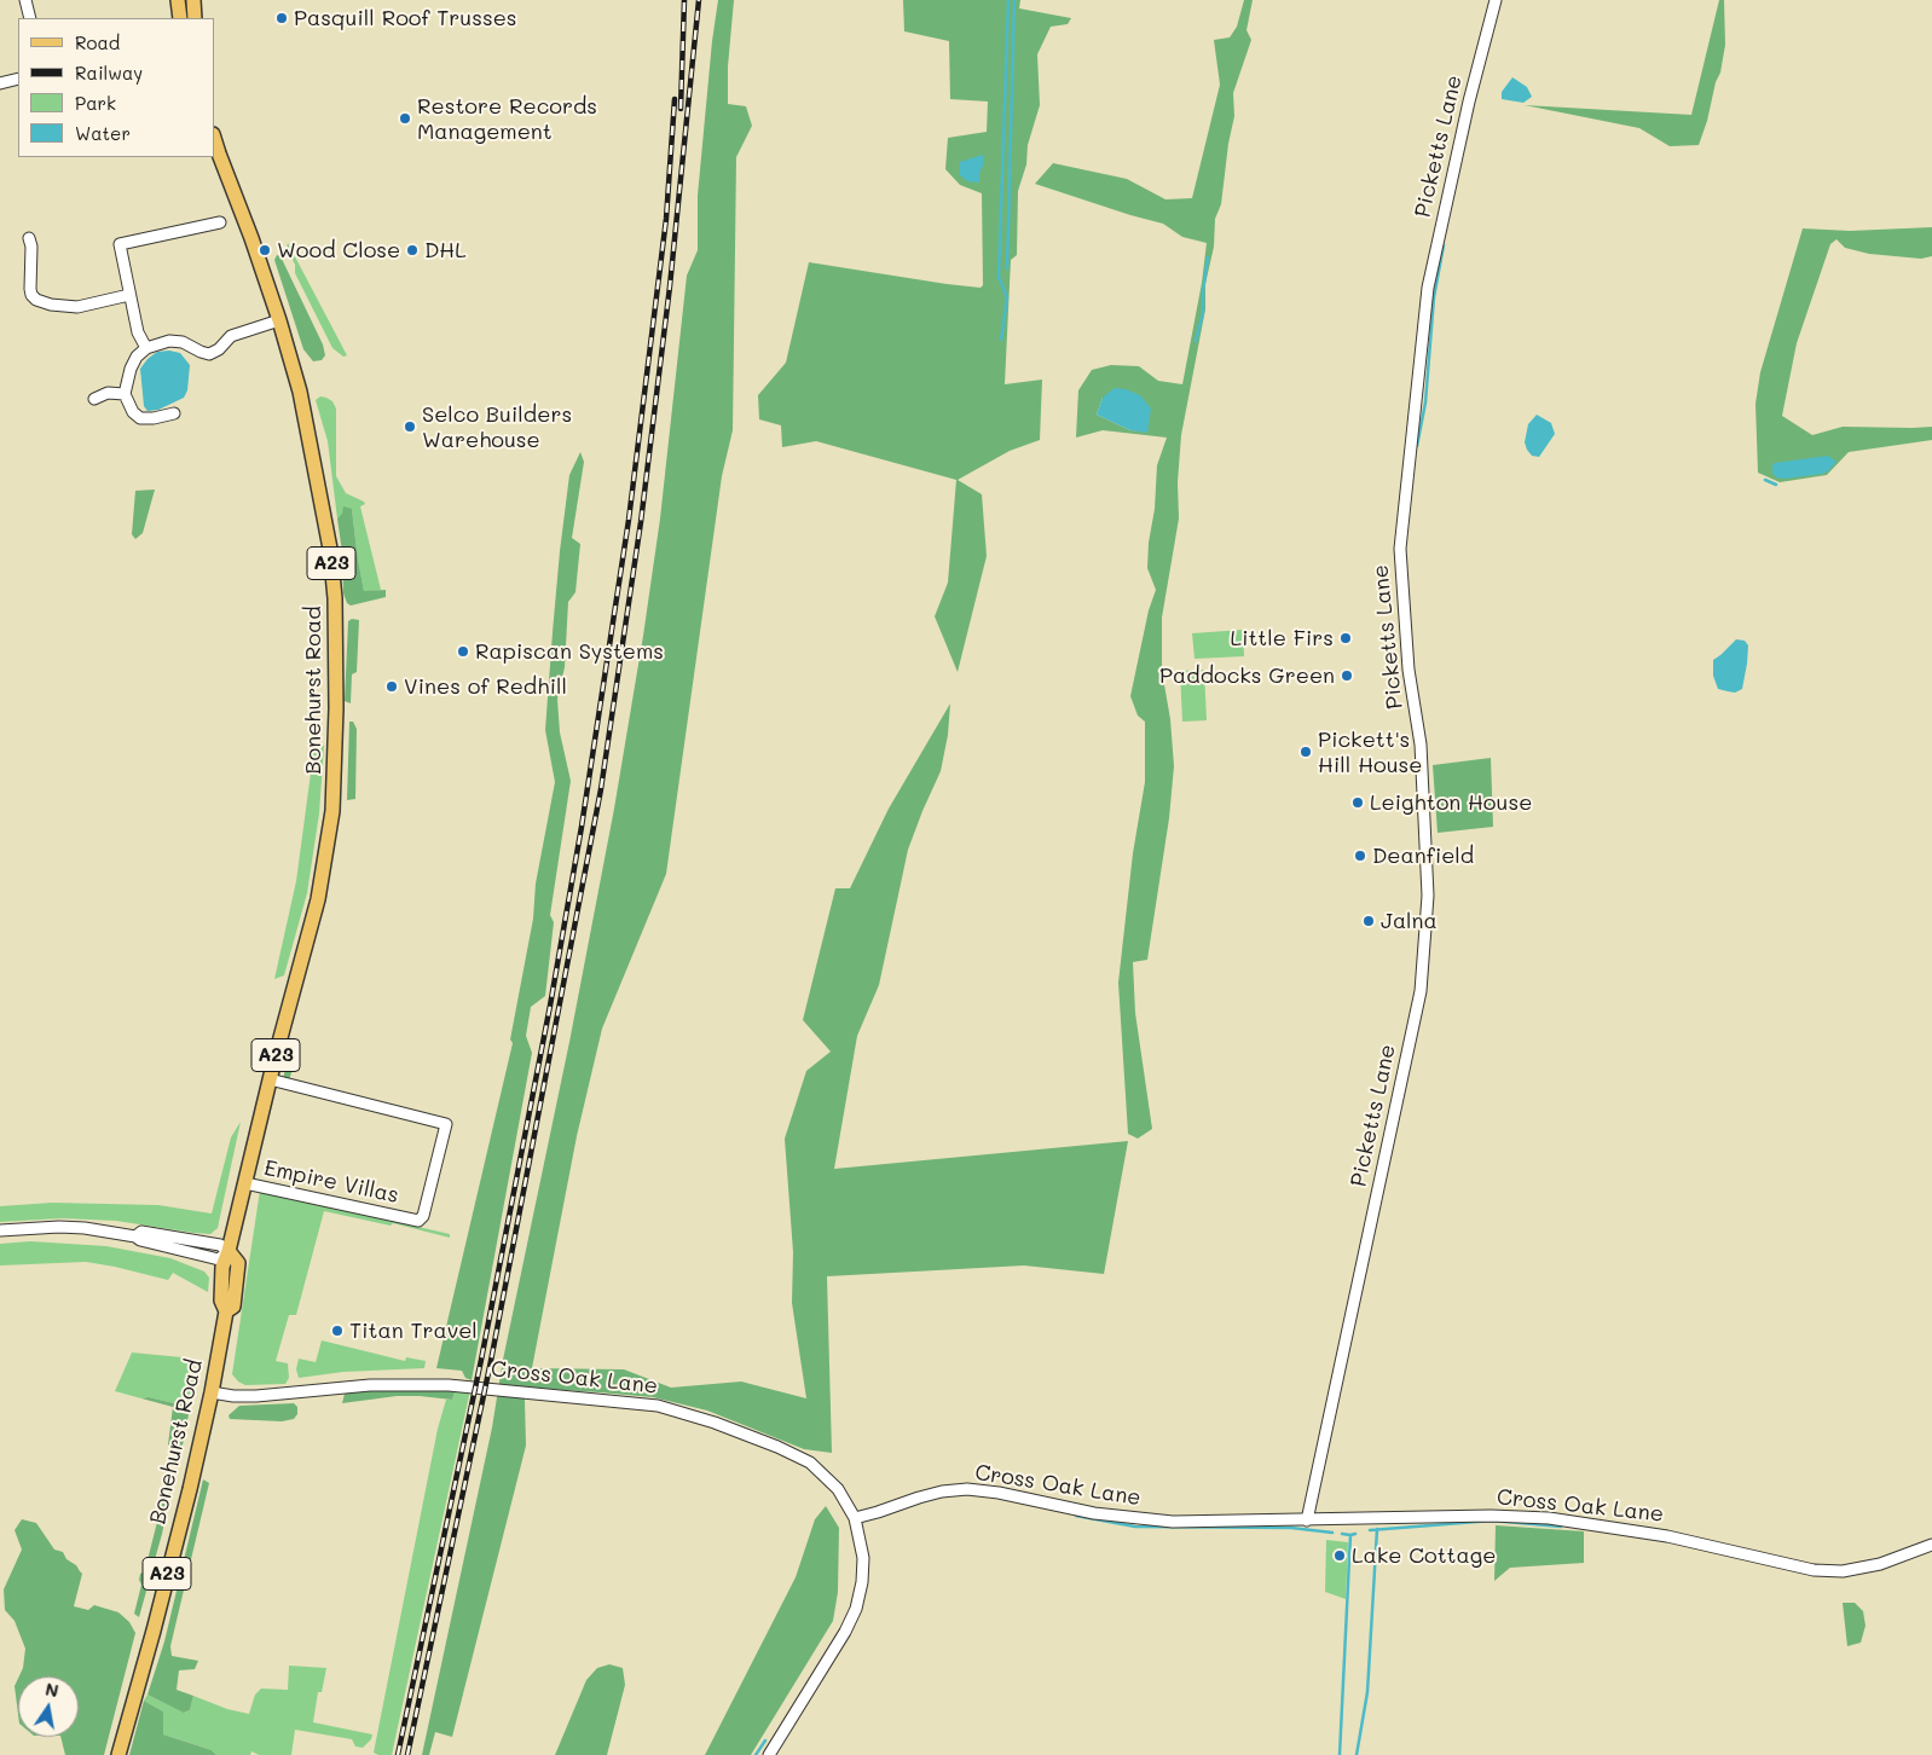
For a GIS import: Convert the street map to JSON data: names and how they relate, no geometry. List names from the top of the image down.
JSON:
{
  "streets": {
    "main road": ["A23", "Bonehurst Road"],
    "street": ["Picketts Lane", "Empire Villas", "Cross Oak Lane"]
  },
  "crossings": [
    ["Picketts Lane", "Cross Oak Lane"],
    ["Bonehurst Road", "Empire Villas"],
    ["Bonehurst Road", "Cross Oak Lane"]
  ],
  "places": [
    "Pasquill Roof Trusses",
    "Restore Records Management",
    "Wood Close",
    "DHL",
    "Selco Builders Warehouse",
    "Little Firs",
    "Rapiscan Systems",
    "Paddocks Green",
    "Vines of Redhill",
    "Pickett's Hill House",
    "Leighton House",
    "Deanfield",
    "Jalna",
    "Titan Travel",
    "Lake Cottage"
  ],
  "legend": [
    "Road",
    "Railway",
    "Park",
    "Water"
  ],
  "north": "top"
}
